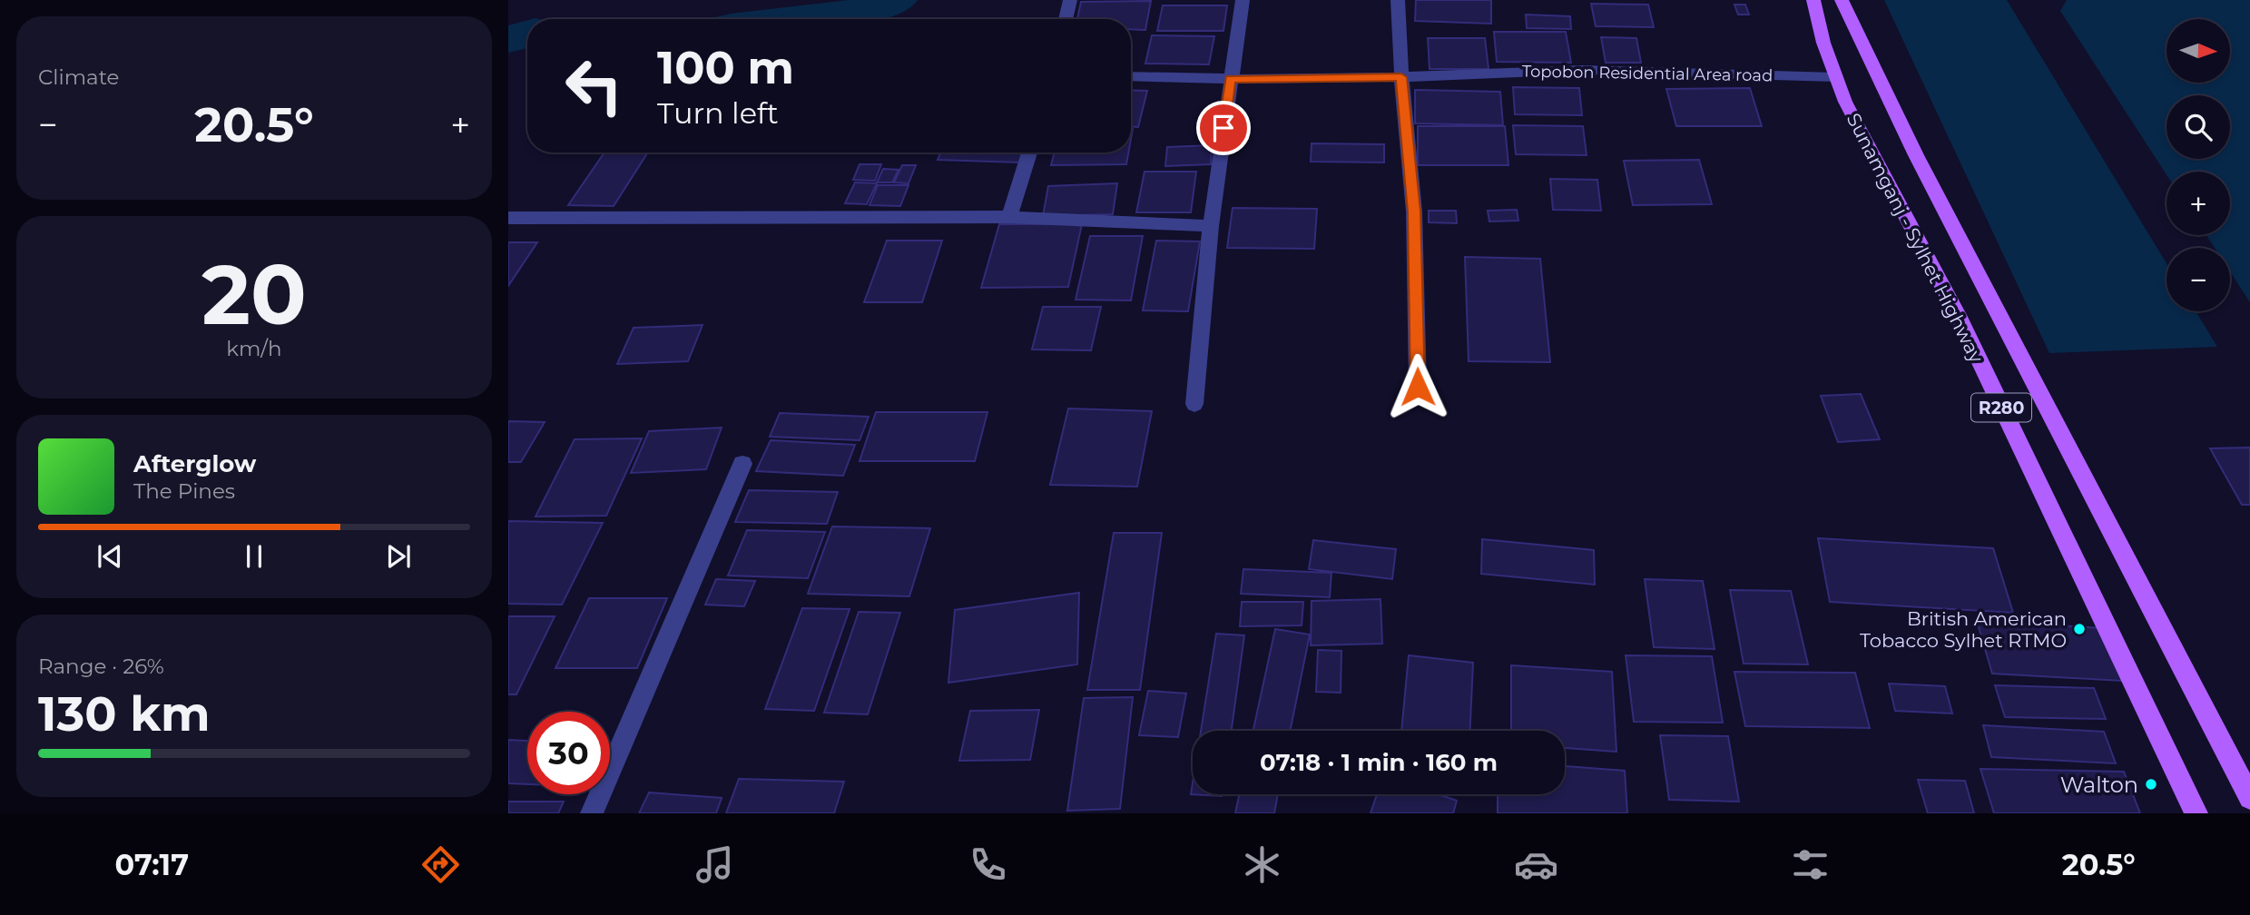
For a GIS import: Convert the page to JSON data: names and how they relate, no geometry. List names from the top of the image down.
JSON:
{
  "streets": {
    "main road": ["Sunamganj - Sylhet Highway", "R280"],
    "street": ["Topobon Residential Area road"]
  },
  "crossings": [
    ["Topobon Residential Area road", "Sunamganj - Sylhet Highway"]
  ],
  "places": ["British American Tobacco Sylhet RTMO", "Walton"],
  "north": "right",
  "page": {
    "tile": [
      "Climate",
      ["20", "km/h"],
      ["Range · 26%", "130 km"]
    ],
    "map_buttons": ["+", "−"],
    "turn": ["100 m", "Turn left"],
    "heat": ["−", "20.5°", "+"],
    "song": ["Afterglow", "The Pines"],
    "limit": "30",
    "trip": "07:18 · 1 min · 160 m",
    "tabs": ["07:17", "20.5°"]
  }
}
